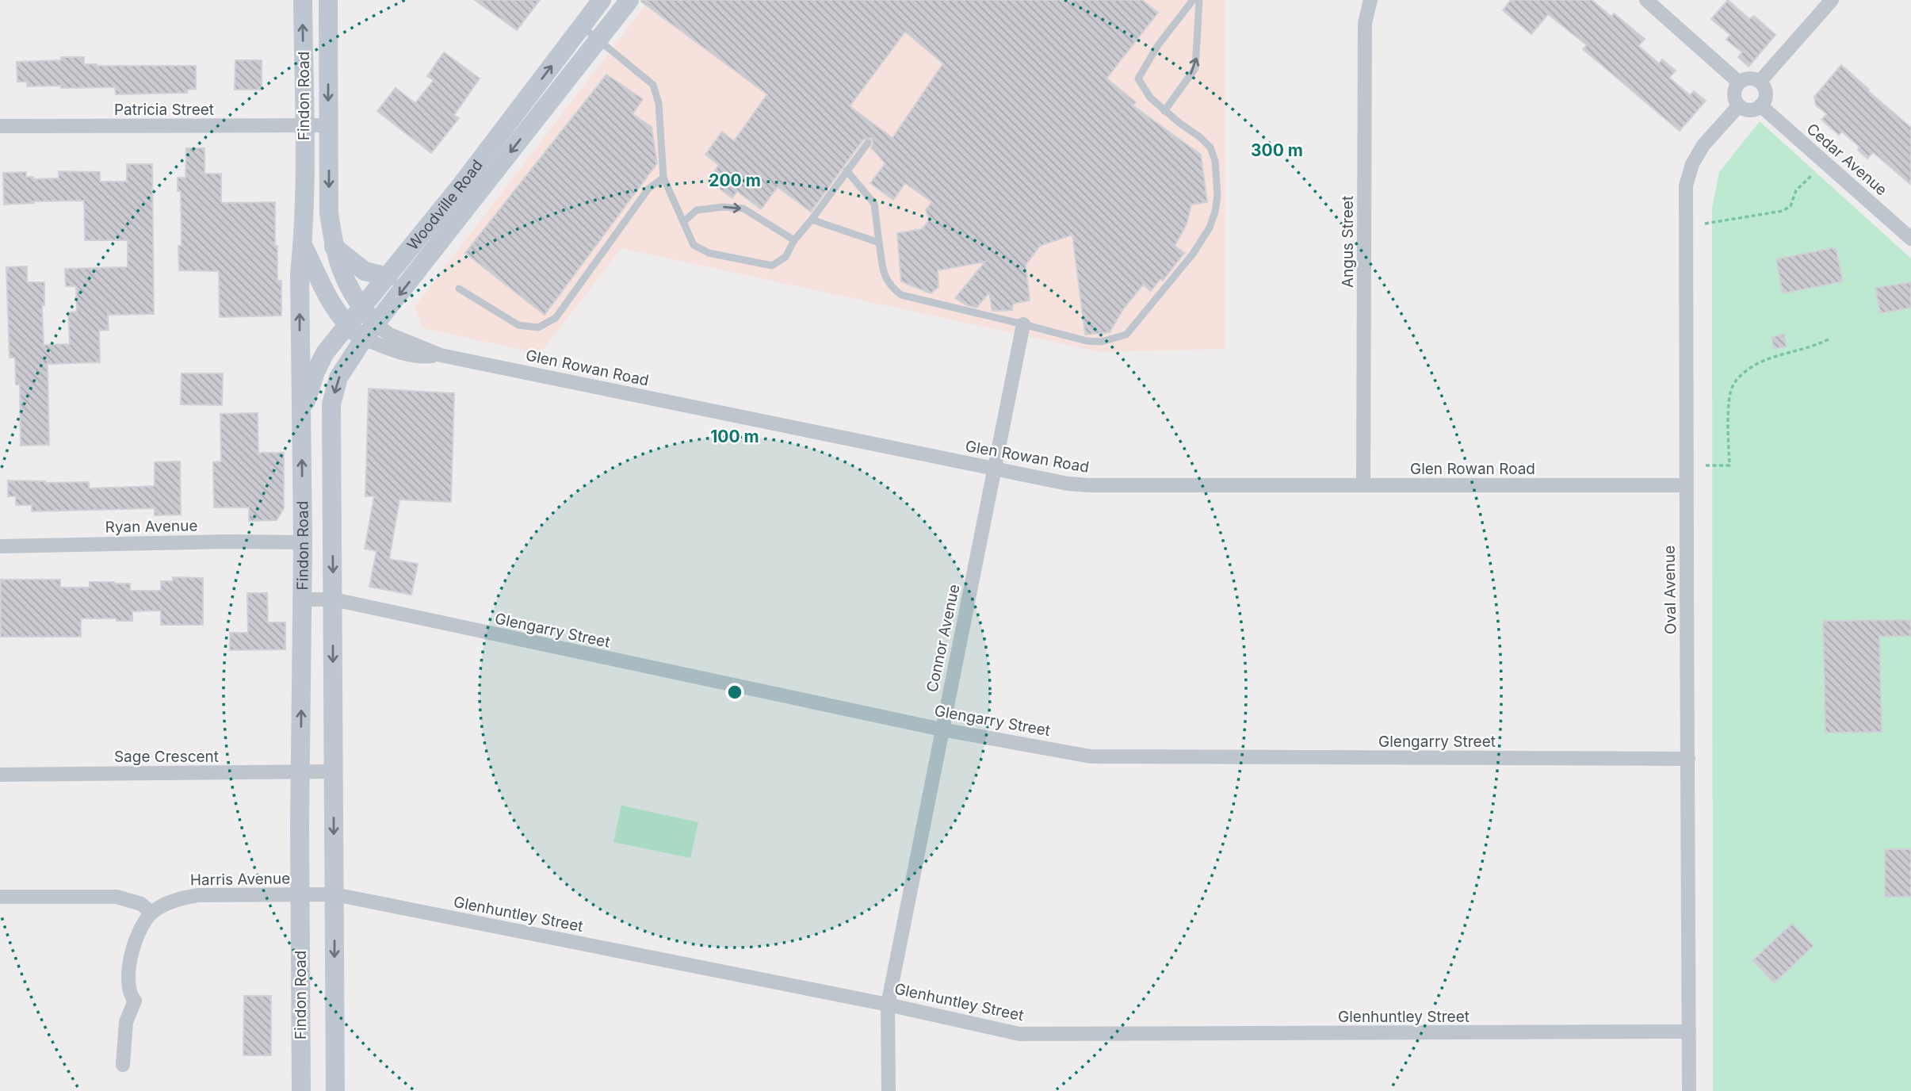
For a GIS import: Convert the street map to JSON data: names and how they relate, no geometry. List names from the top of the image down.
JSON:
{
  "streets": {
    "main road": ["Findon Road", "Woodville Road"],
    "street": [
      "Patricia Street",
      "Cedar Avenue",
      "Angus Street",
      "Glen Rowan Road",
      "Ryan Avenue",
      "Oval Avenue",
      "Glengarry Street",
      "Connor Avenue",
      "Sage Crescent",
      "Harris Avenue",
      "Glenhuntley Street"
    ]
  },
  "crossings": [
    ["Findon Road", "Patricia Street"],
    ["Findon Road", "Woodville Road"],
    ["Findon Road", "Glen Rowan Road"],
    ["Findon Road", "Ryan Avenue"],
    ["Findon Road", "Glengarry Street"],
    ["Findon Road", "Sage Crescent"],
    ["Findon Road", "Harris Avenue"],
    ["Findon Road", "Glenhuntley Street"],
    ["Cedar Avenue", "Oval Avenue"],
    ["Woodville Road", "Glen Rowan Road"],
    ["Angus Street", "Glen Rowan Road"],
    ["Glen Rowan Road", "Oval Avenue"],
    ["Glen Rowan Road", "Connor Avenue"],
    ["Oval Avenue", "Glengarry Street"],
    ["Oval Avenue", "Glenhuntley Street"],
    ["Glengarry Street", "Connor Avenue"],
    ["Connor Avenue", "Glenhuntley Street"],
    ["Harris Avenue", "Glenhuntley Street"]
  ],
  "rings": ["300 m", "200 m", "100 m"]
}
